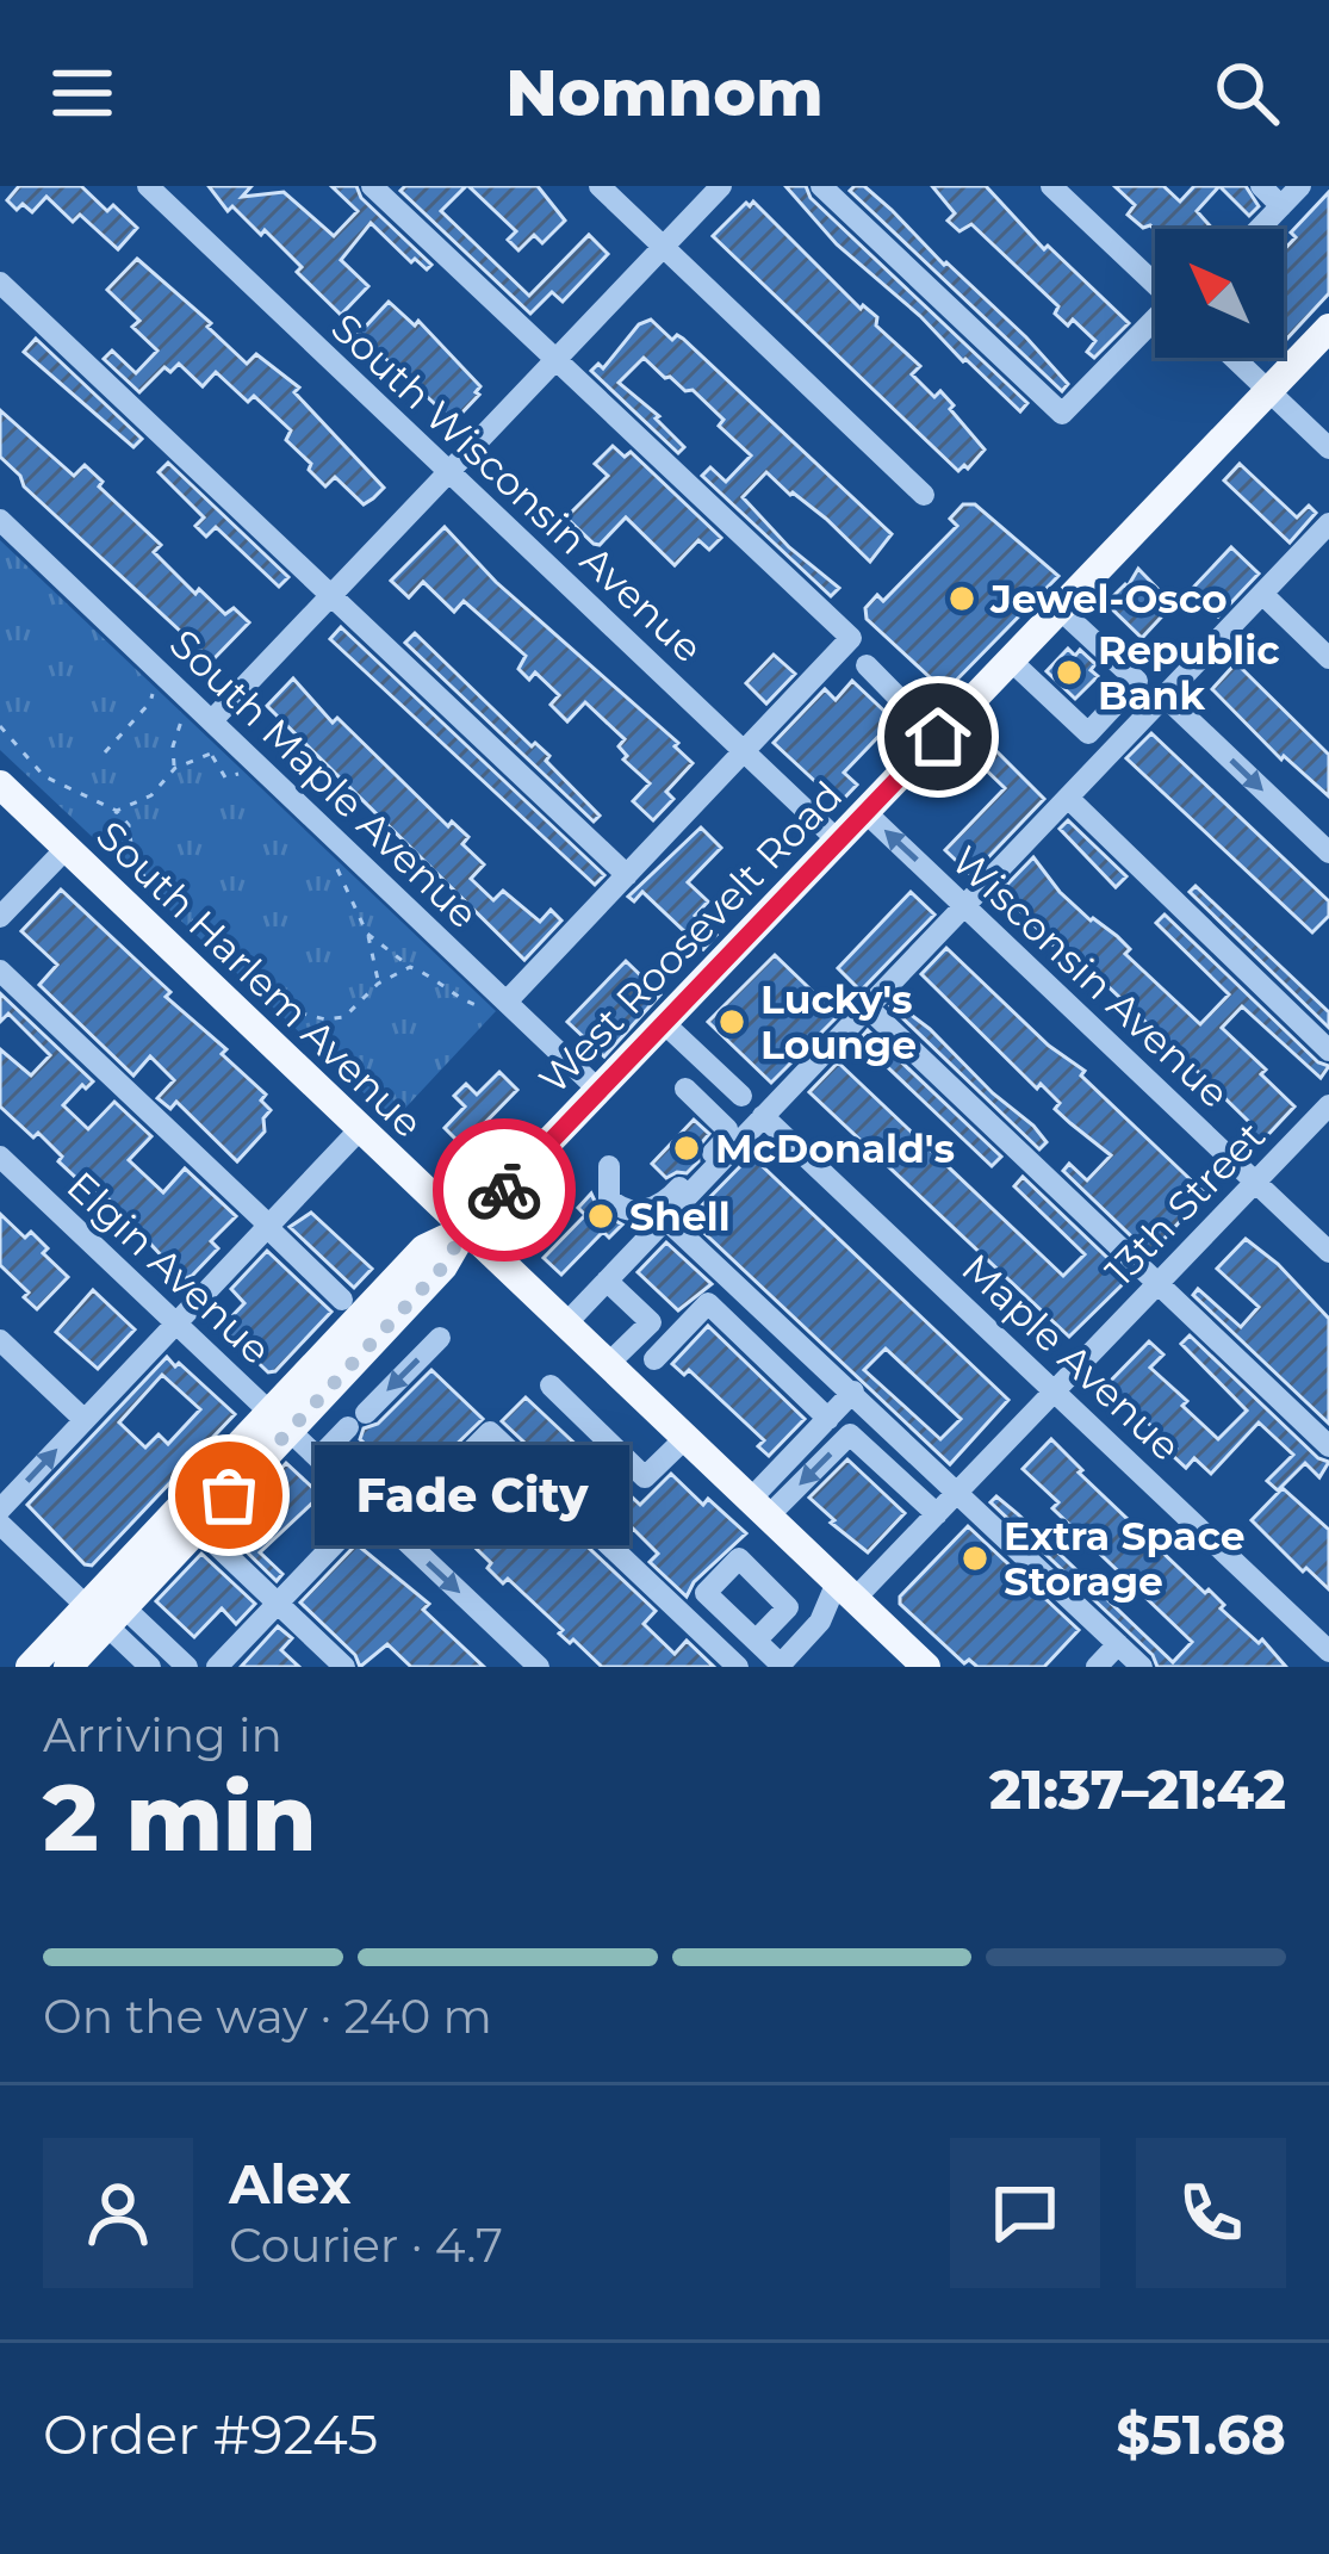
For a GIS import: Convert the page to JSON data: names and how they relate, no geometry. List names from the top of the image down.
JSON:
{
  "streets": {
    "main road": ["West Roosevelt Road", "South Harlem Avenue"],
    "street": [
      "South Wisconsin Avenue",
      "South Maple Avenue",
      "Wisconsin Avenue",
      "13th Street",
      "Elgin Avenue",
      "Maple Avenue"
    ]
  },
  "crossings": [
    ["South Wisconsin Avenue", "West Roosevelt Road"],
    ["South Maple Avenue", "West Roosevelt Road"],
    ["West Roosevelt Road", "Wisconsin Avenue"],
    ["West Roosevelt Road", "South Harlem Avenue"],
    ["West Roosevelt Road", "Elgin Avenue"],
    ["Wisconsin Avenue", "13th Street"],
    ["South Harlem Avenue", "13th Street"],
    ["13th Street", "Maple Avenue"]
  ],
  "places": [
    "Jewel-Osco",
    "Republic Bank",
    "Lucky's Lounge",
    "McDonald's",
    "Shell",
    "Fade City",
    "Extra Space Storage"
  ],
  "north": "top left",
  "page": {
    "header": "Nomnom",
    "bubble": "Fade City",
    "heading": ["2 min", "Arriving in", "21:37–21:42"],
    "panel": [
      "Alex",
      "Courier · 4.7",
      "Order #9245",
      "$51.68"
    ],
    "bar": "On the way · 240 m"
  }
}
